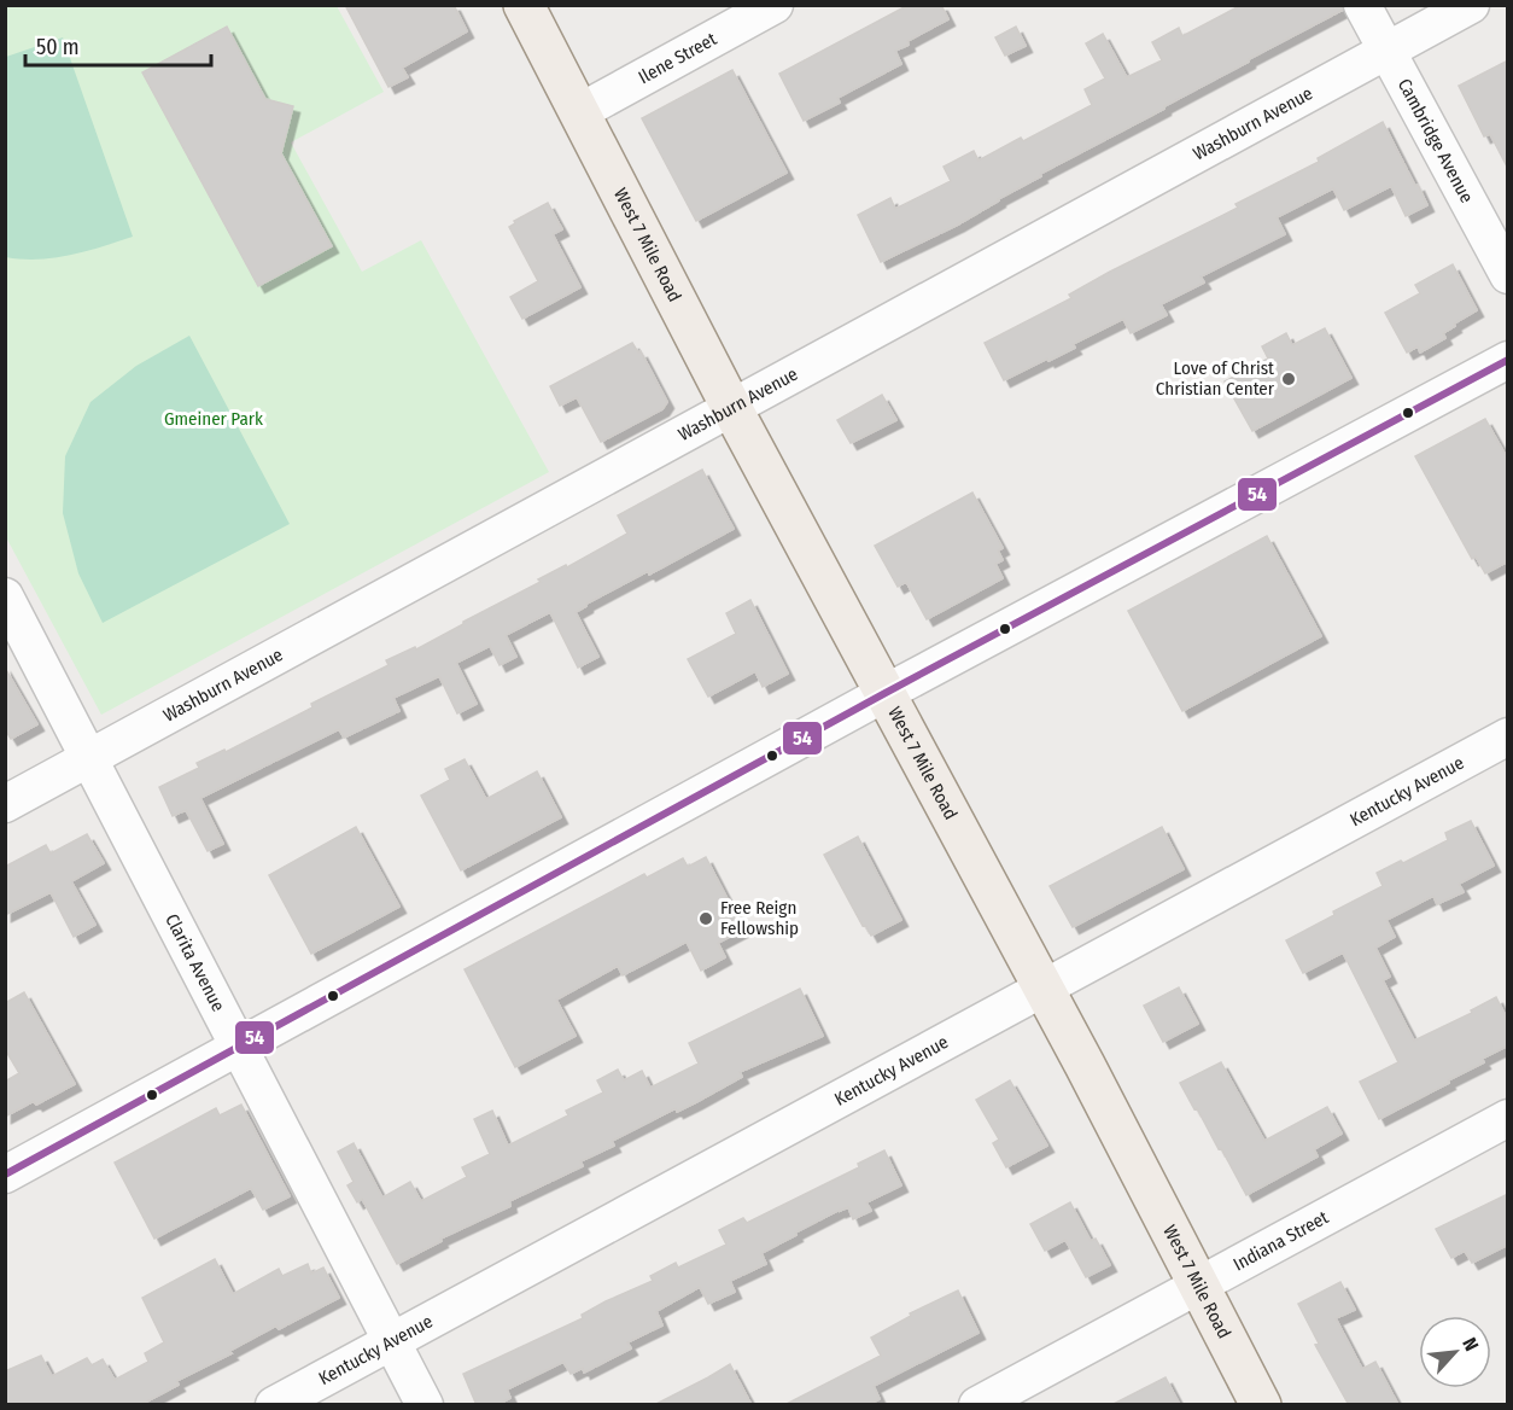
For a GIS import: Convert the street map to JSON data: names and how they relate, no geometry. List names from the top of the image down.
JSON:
{
  "streets": {
    "main road": ["West 7 Mile Road"],
    "street": [
      "Ilene Street",
      "Washburn Avenue",
      "Cambridge Avenue",
      "Kentucky Avenue",
      "Clarita Avenue",
      "Indiana Street"
    ]
  },
  "crossings": [
    ["Ilene Street", "West 7 Mile Road"],
    ["Washburn Avenue", "Cambridge Avenue"],
    ["Washburn Avenue", "West 7 Mile Road"],
    ["Washburn Avenue", "Clarita Avenue"],
    ["West 7 Mile Road", "Kentucky Avenue"],
    ["West 7 Mile Road", "Indiana Street"],
    ["Kentucky Avenue", "Clarita Avenue"]
  ],
  "parks": ["Gmeiner Park"],
  "places": ["Love of Christ Christian Center", "Free Reign Fellowship"],
  "lines": ["transit line 54"],
  "scale_bar": "50 m",
  "north": "top right"
}
